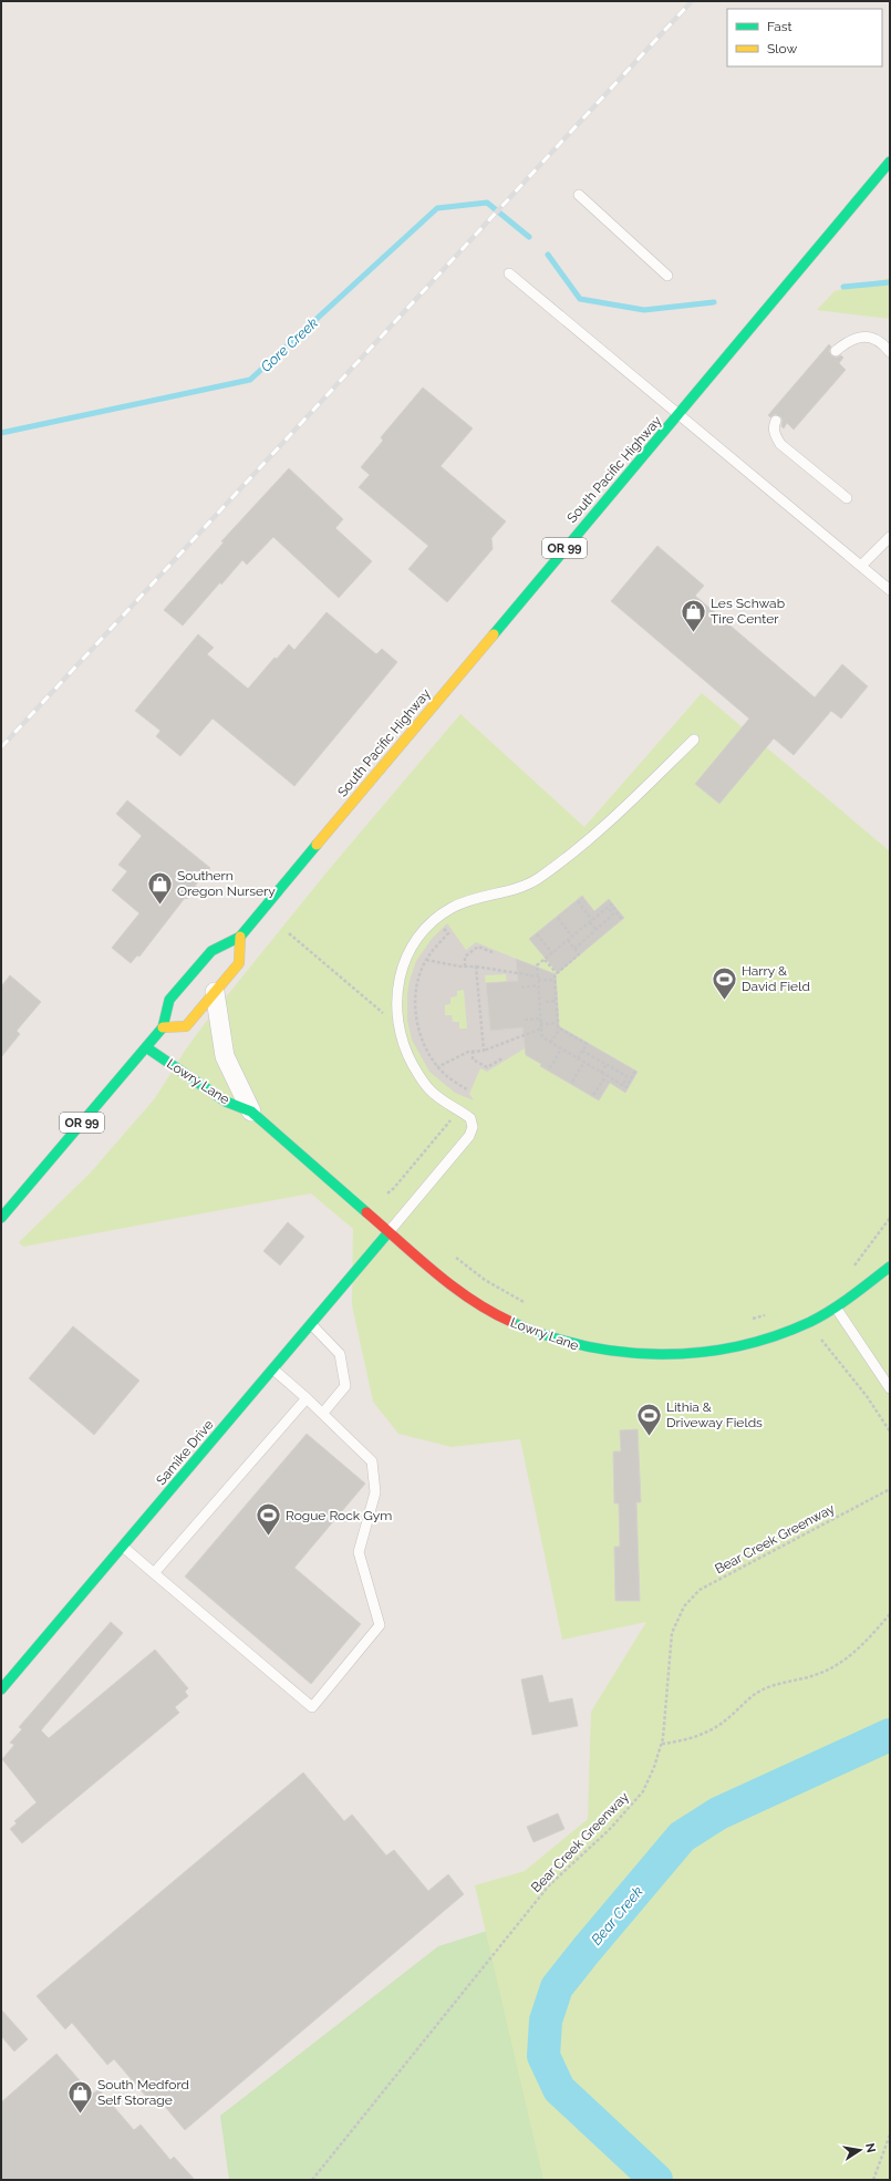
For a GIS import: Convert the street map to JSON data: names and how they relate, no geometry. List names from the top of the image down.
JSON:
{
  "streets": {
    "main road": [
      "South Pacific Highway",
      "OR 99",
      "Lowry Lane",
      "Samike Drive"
    ],
    "path": ["Bear Creek Greenway"]
  },
  "crossings": [
    ["South Pacific Highway", "Lowry Lane"],
    ["Lowry Lane", "Samike Drive"]
  ],
  "water": ["Gore Creek", "Bear Creek"],
  "places": {
    "shop": ["Les Schwab Tire Center", "Southern Oregon Nursery", "South Medford Self Storage"],
    "sports": ["Harry & David Field", "Lithia & Driveway Fields", "Rogue Rock Gym"]
  },
  "legend": ["Fast", "Slow"],
  "north": "right"
}
